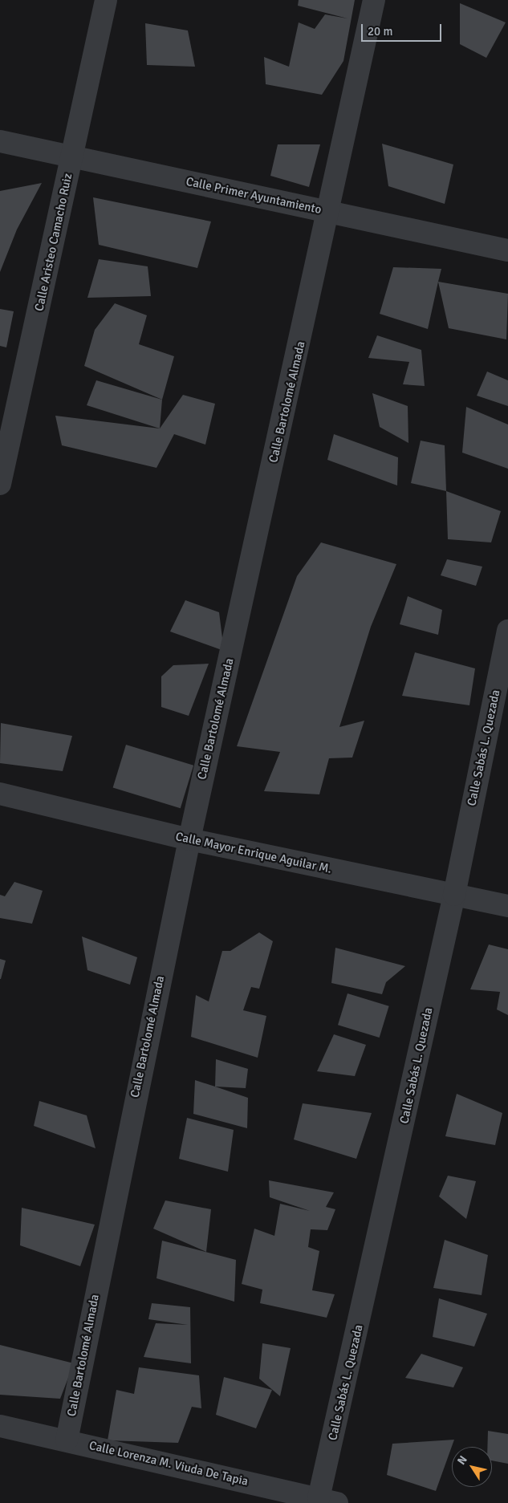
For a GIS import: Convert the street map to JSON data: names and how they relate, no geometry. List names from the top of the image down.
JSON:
{
  "streets": {
    "street": [
      "Calle Primer Ayuntamiento",
      "Calle Aristeo Camacho Ruiz",
      "Calle Bartolomé Almada",
      "Calle Sabás L. Quezada",
      "Calle Mayor Enrique Aguilar M.",
      "Calle Lorenza M. Viuda De Tapia"
    ]
  },
  "crossings": [
    ["Calle Primer Ayuntamiento", "Calle Aristeo Camacho Ruiz"],
    ["Calle Primer Ayuntamiento", "Calle Bartolomé Almada"],
    ["Calle Bartolomé Almada", "Calle Mayor Enrique Aguilar M."],
    ["Calle Bartolomé Almada", "Calle Lorenza M. Viuda De Tapia"],
    ["Calle Sabás L. Quezada", "Calle Mayor Enrique Aguilar M."],
    ["Calle Sabás L. Quezada", "Calle Lorenza M. Viuda De Tapia"]
  ],
  "scale_bar": "20 m",
  "north": "top left"
}
